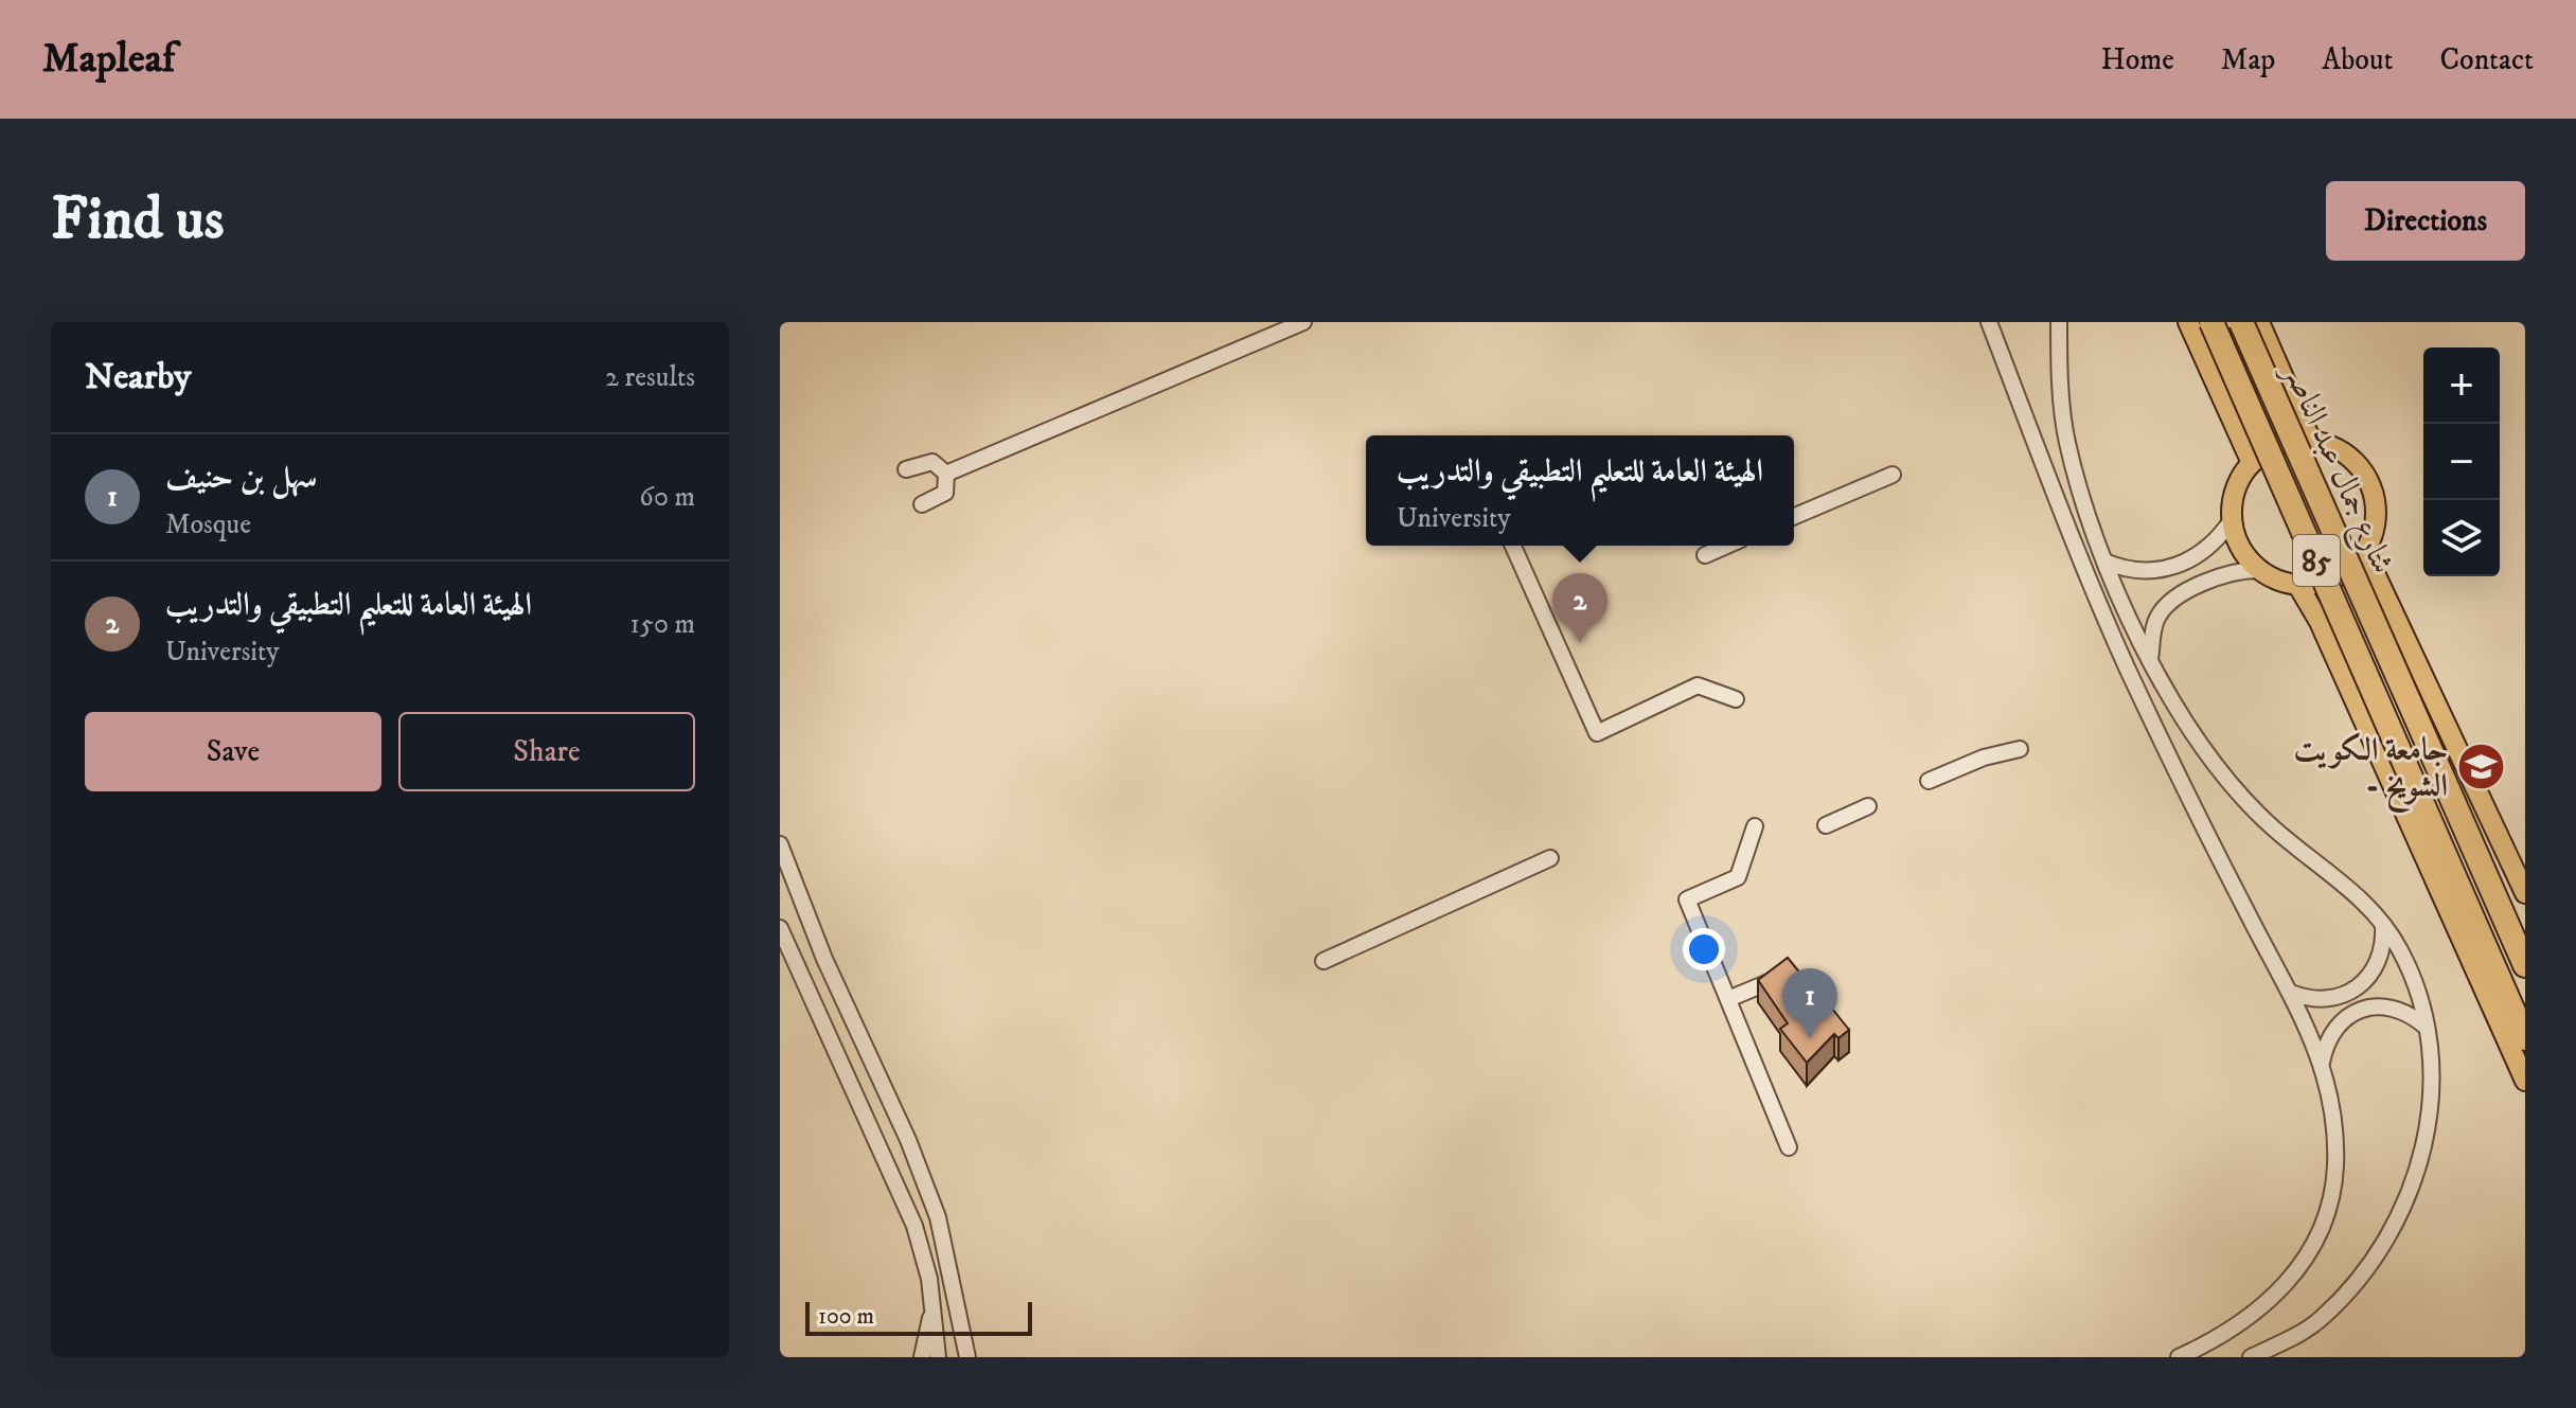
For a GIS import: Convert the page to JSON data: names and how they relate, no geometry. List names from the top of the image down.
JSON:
{
  "streets": {
    "highway": ["شارع جمال عبد الناصر", "85"]
  },
  "places": {
    "school or university": ["جامعة الكويت - الشويخ"]
  },
  "scale_bar": "100 m",
  "page": {
    "header": "Mapleaf",
    "nav": [
      "Home",
      "Map",
      "About",
      "Contact"
    ],
    "buttons": [
      "Directions",
      ["Save", "Share"]
    ],
    "title": "Find us",
    "heading": ["Nearby", "2 results"],
    "map_buttons": ["+", "−"],
    "list": [
      {
        "mark": "1",
        "name": "سهل بن حنيف",
        "note": "Mosque",
        "value": "60 m"
      },
      {
        "mark": "2",
        "name": "الهيئة العامة للتعليم التطبيقي والتدريب",
        "note": "University",
        "value": "150 m"
      }
    ],
    "popup": ["الهيئة العامة للتعليم التطبيقي والتدريب", "University"],
    "pins": ["2", "1"],
    "scale": "100 m"
  }
}
